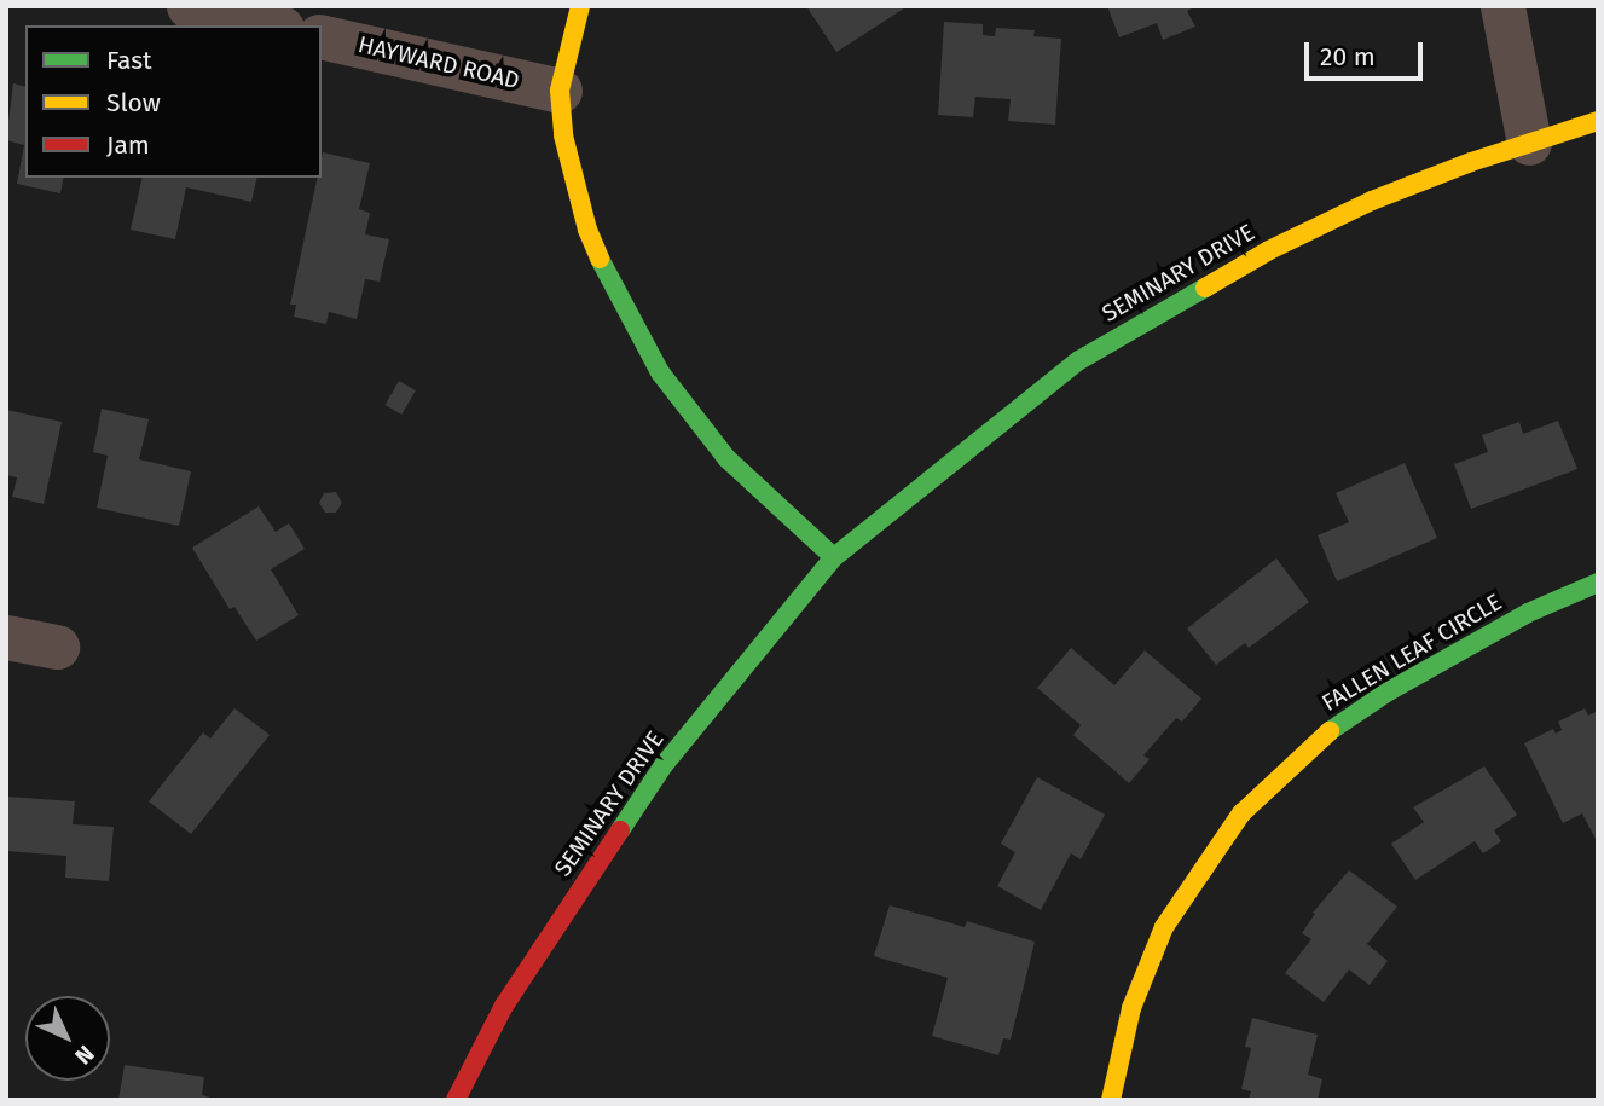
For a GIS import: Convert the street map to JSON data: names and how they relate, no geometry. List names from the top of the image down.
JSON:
{
  "streets": {
    "main road": ["SEMINARY DRIVE", "FALLEN LEAF CIRCLE"],
    "street": ["HAYWARD ROAD"]
  },
  "legend": ["Fast", "Slow", "Jam"],
  "scale_bar": "20 m",
  "north": "bottom right"
}
